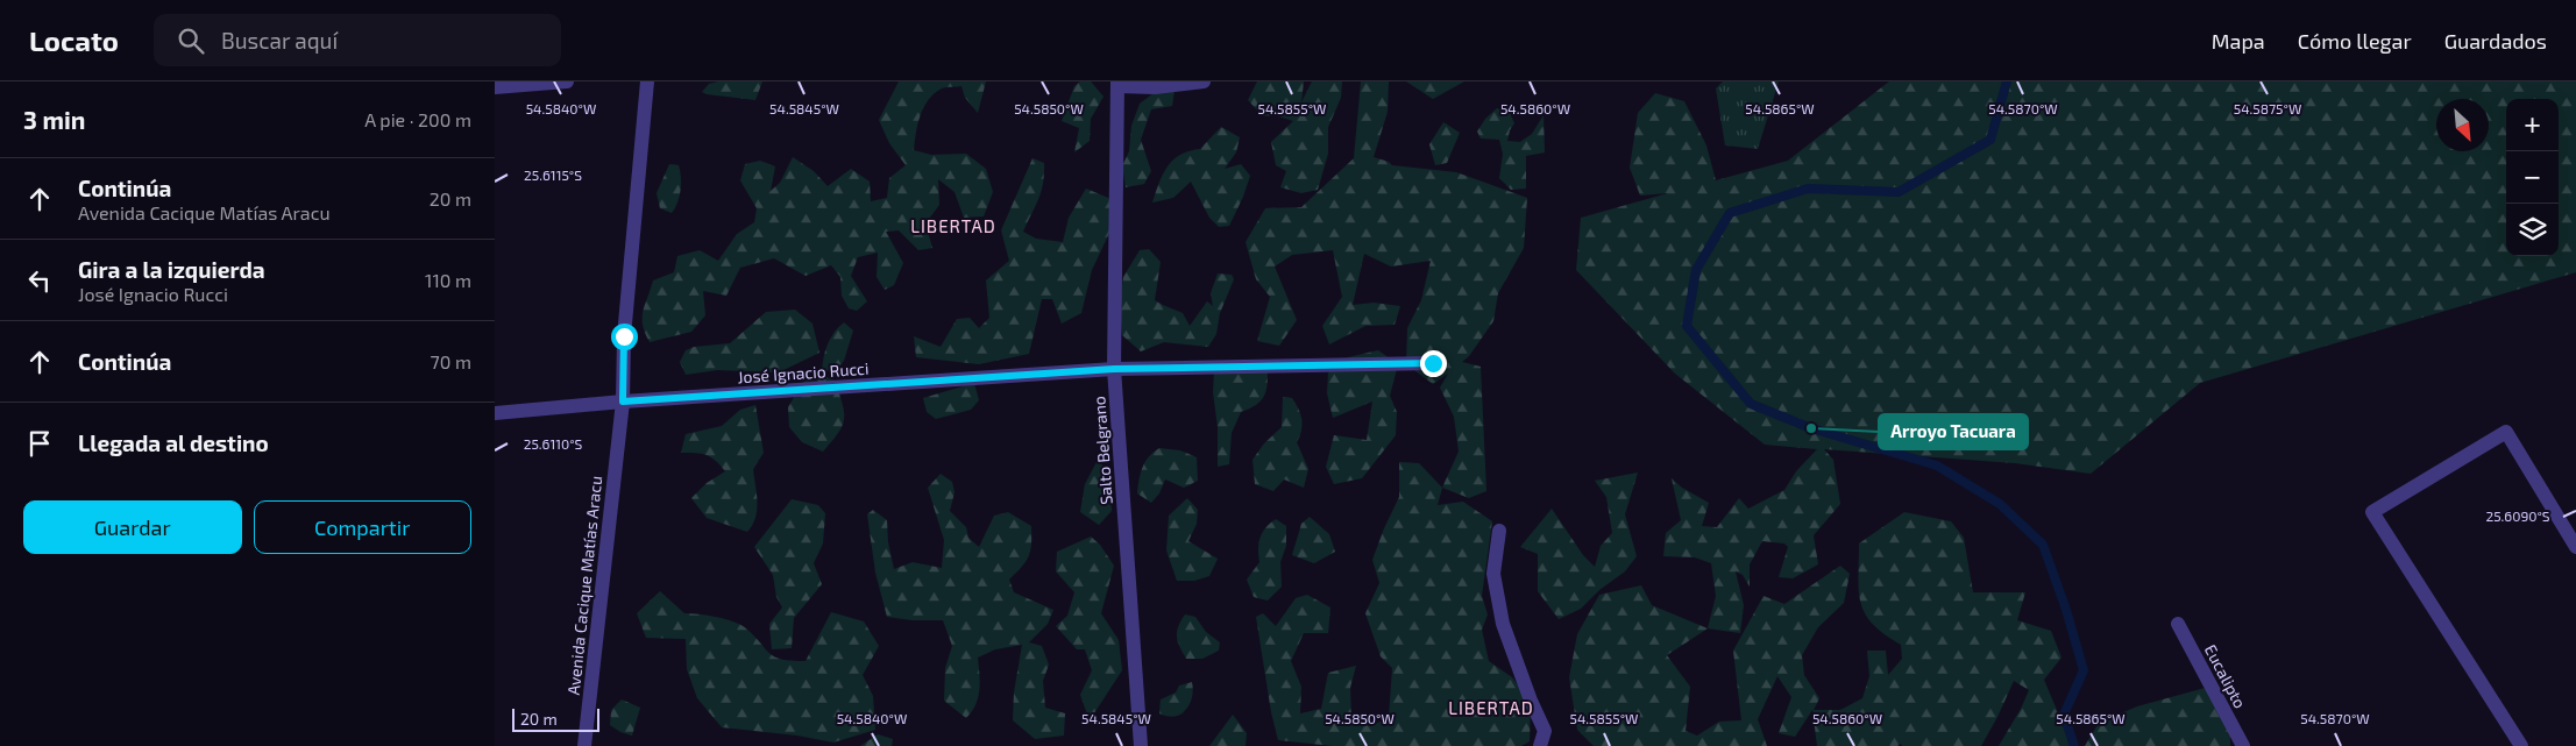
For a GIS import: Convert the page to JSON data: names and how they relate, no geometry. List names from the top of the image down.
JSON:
{
  "streets": {
    "street": [
      "José Ignacio Rucci",
      "Salto Belgrano",
      "Avenida Cacique Matías Aracu",
      "Eucalipto"
    ]
  },
  "crossings": [
    ["José Ignacio Rucci", "Salto Belgrano"],
    ["José Ignacio Rucci", "Avenida Cacique Matías Aracu"]
  ],
  "districts": ["LIBERTAD", "LIBERTAD"],
  "places": ["Arroyo Tacuara"],
  "scale_bar": "20 m",
  "north": "bottom right",
  "page": {
    "header": "Locato",
    "search": "Buscar aquí",
    "nav": ["Mapa", "Cómo llegar", "Guardados"],
    "heading": ["3 min", "A pie · 200 m"],
    "map_buttons": ["+", "−"],
    "list": [
      ["Continúa", "Avenida Cacique Matías Aracu", "20 m"],
      ["Gira a la izquierda", "José Ignacio Rucci", "110 m"],
      ["Continúa", "70 m"],
      "Llegada al destino"
    ],
    "buttons": ["Guardar", "Compartir"],
    "scale": "20 m"
  },
  "coordinates": [
    "54.5840°W",
    "54.5845°W",
    "54.5850°W",
    "54.5855°W",
    "54.5860°W",
    "54.5865°W",
    "54.5870°W",
    "54.5875°W",
    "25.6115°S",
    "25.6110°S",
    "25.6090°S"
  ]
}
